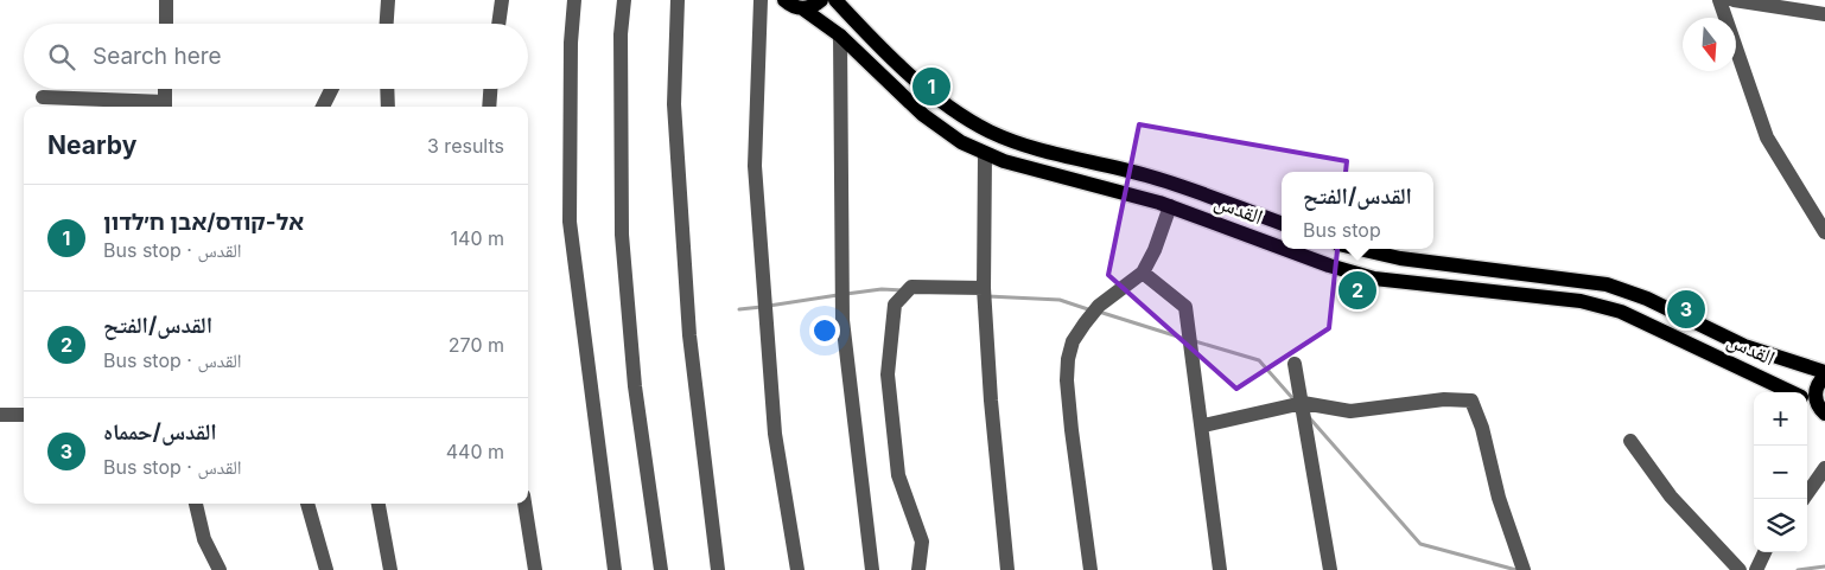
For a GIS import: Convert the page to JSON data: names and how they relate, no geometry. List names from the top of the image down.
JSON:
{
  "streets": {
    "main road": ["القدس"]
  },
  "north": "bottom",
  "page": {
    "search": "Search here",
    "pins": ["1", "2", "3"],
    "heading": ["Nearby", "3 results"],
    "popup": ["القدس/الفتح", "Bus stop"],
    "list": [
      {
        "mark": "1",
        "name": "אל-קודס/אבן ח׳לדון",
        "note": "Bus stop · القدس",
        "value": "140 m"
      },
      {
        "mark": "2",
        "name": "القدس/الفتح",
        "note": "Bus stop · القدس",
        "value": "270 m"
      },
      {
        "mark": "3",
        "name": "القدس/حمماه",
        "note": "Bus stop · القدس",
        "value": "440 m"
      }
    ],
    "map_buttons": ["+", "−"]
  }
}
